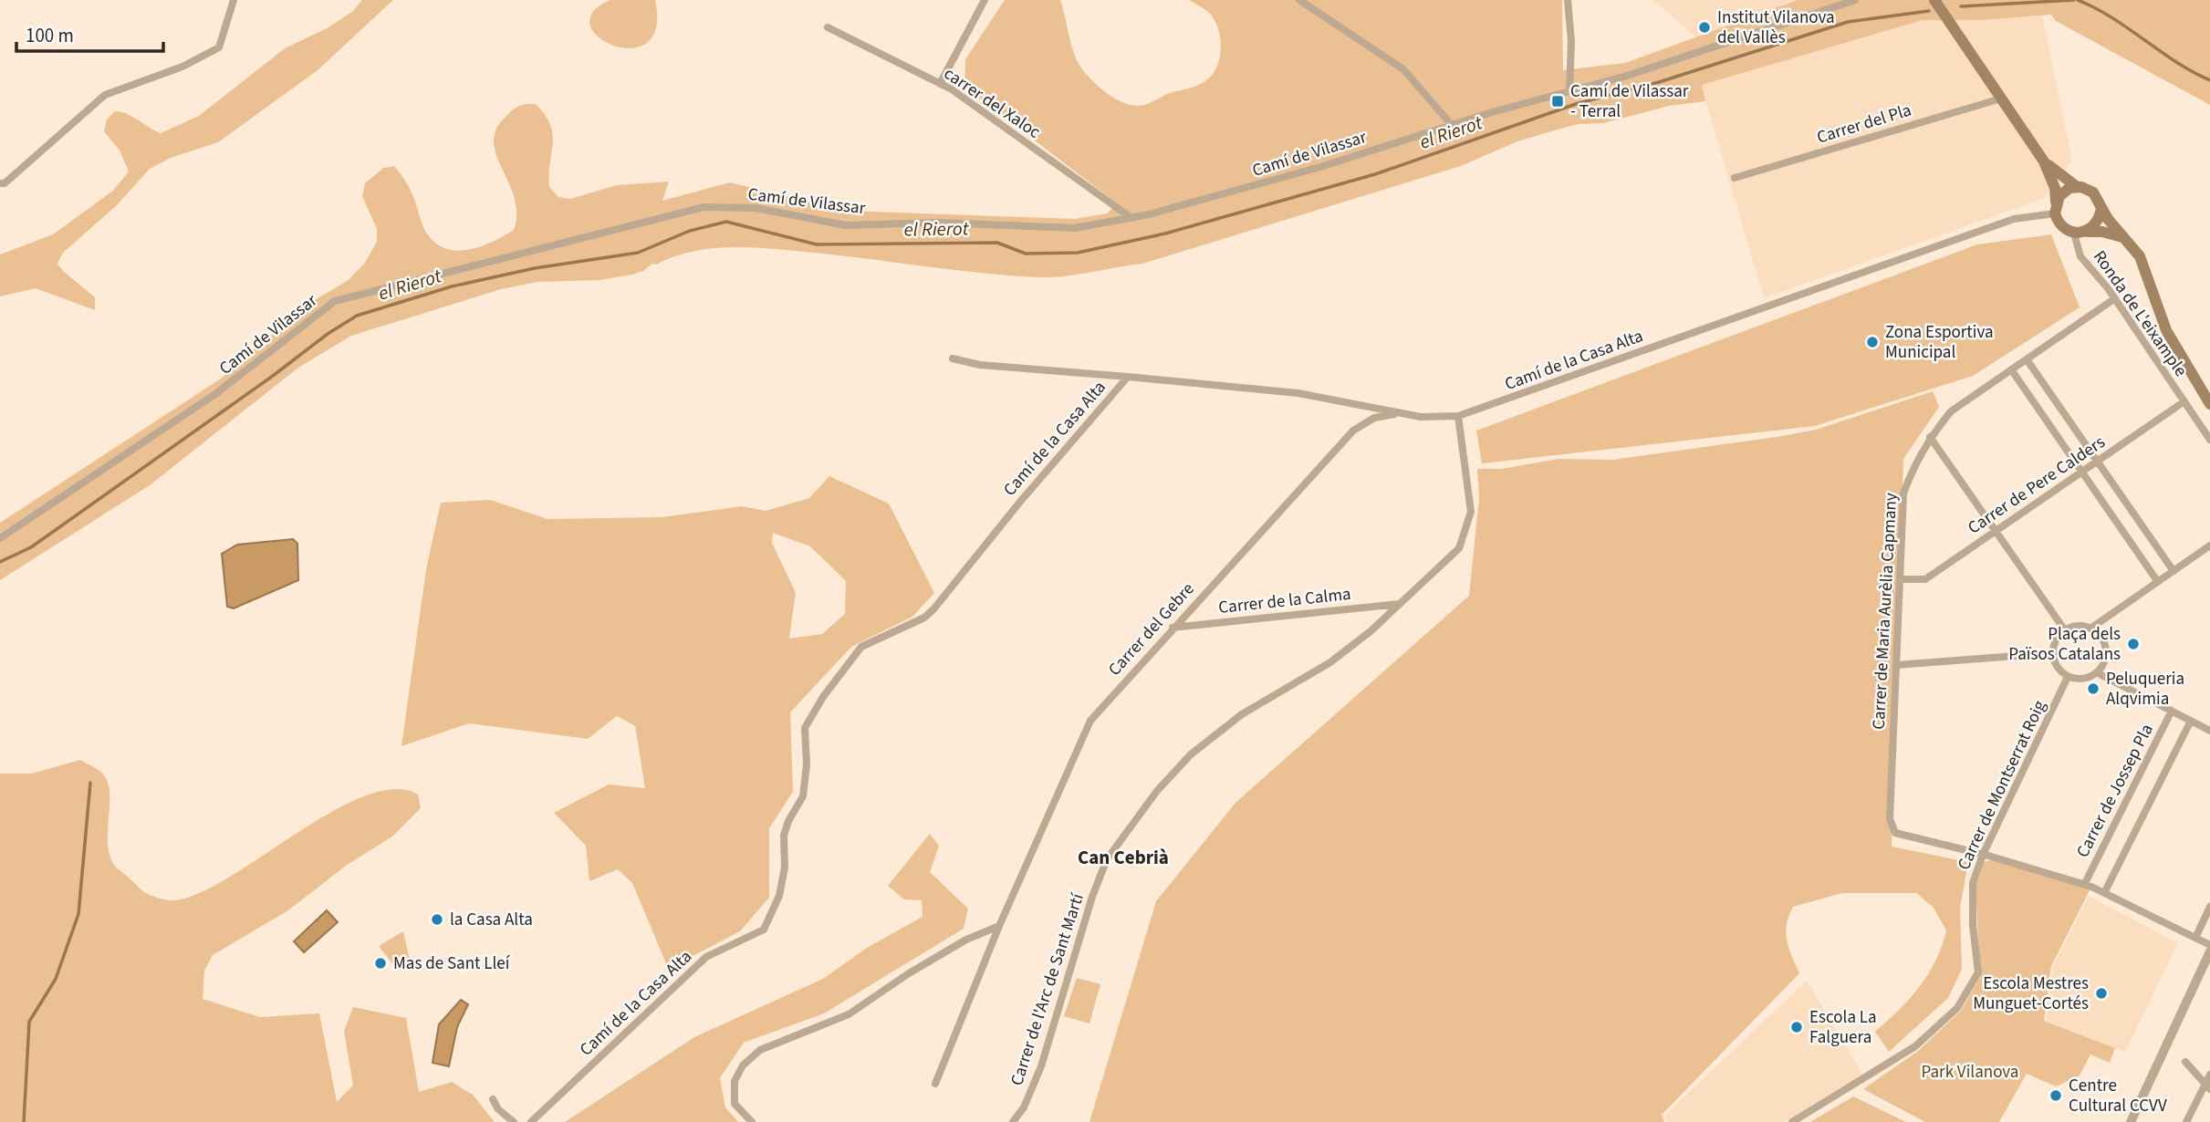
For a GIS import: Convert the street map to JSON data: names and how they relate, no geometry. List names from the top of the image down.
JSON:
{
  "streets": {
    "street": [
      "carrer del Xaloc",
      "Carrer del Pla",
      "Camí de Vilassar",
      "Ronda de L'eixample",
      "Camí de la Casa Alta",
      "Carrer de Pere Calders",
      "Carrer de la Calma",
      "Carrer de Maria Aurèlia Capmany",
      "Carrer del Gebre",
      "Carrer de Montserrat Roig",
      "Carrer de Jossep Pla",
      "Carrer de l'Arc de Sant Martí"
    ]
  },
  "crossings": [
    ["carrer del Xaloc", "Camí de Vilassar"],
    ["Ronda de L'eixample", "Camí de la Casa Alta"],
    ["Ronda de L'eixample", "Carrer de Pere Calders"],
    ["Ronda de L'eixample", "Carrer de Maria Aurèlia Capmany"],
    ["Camí de la Casa Alta", "Carrer del Gebre"],
    ["Camí de la Casa Alta", "Carrer de l'Arc de Sant Martí"],
    ["Carrer de Pere Calders", "Carrer de Maria Aurèlia Capmany"],
    ["Carrer de la Calma", "Carrer del Gebre"],
    ["Carrer de la Calma", "Carrer de l'Arc de Sant Martí"],
    ["Carrer de Maria Aurèlia Capmany", "Carrer de Montserrat Roig"]
  ],
  "districts": ["Can Cebrià"],
  "water": ["el Rierot"],
  "parks": ["Park Vilanova"],
  "places": {
    "other": [
      "Institut Vilanova del Vallès",
      "Zona Esportiva Municipal",
      "Plaça dels Països Catalans",
      "Peluqueria Alqvimia",
      "la Casa Alta",
      "Mas de Sant Lleí",
      "Escola Mestres Munguet-Cortés",
      "Escola La Falguera",
      "Centre Cultural CCVV"
    ],
    "transit": ["Camí de Vilassar - Terral"]
  },
  "scale_bar": "100 m"
}
